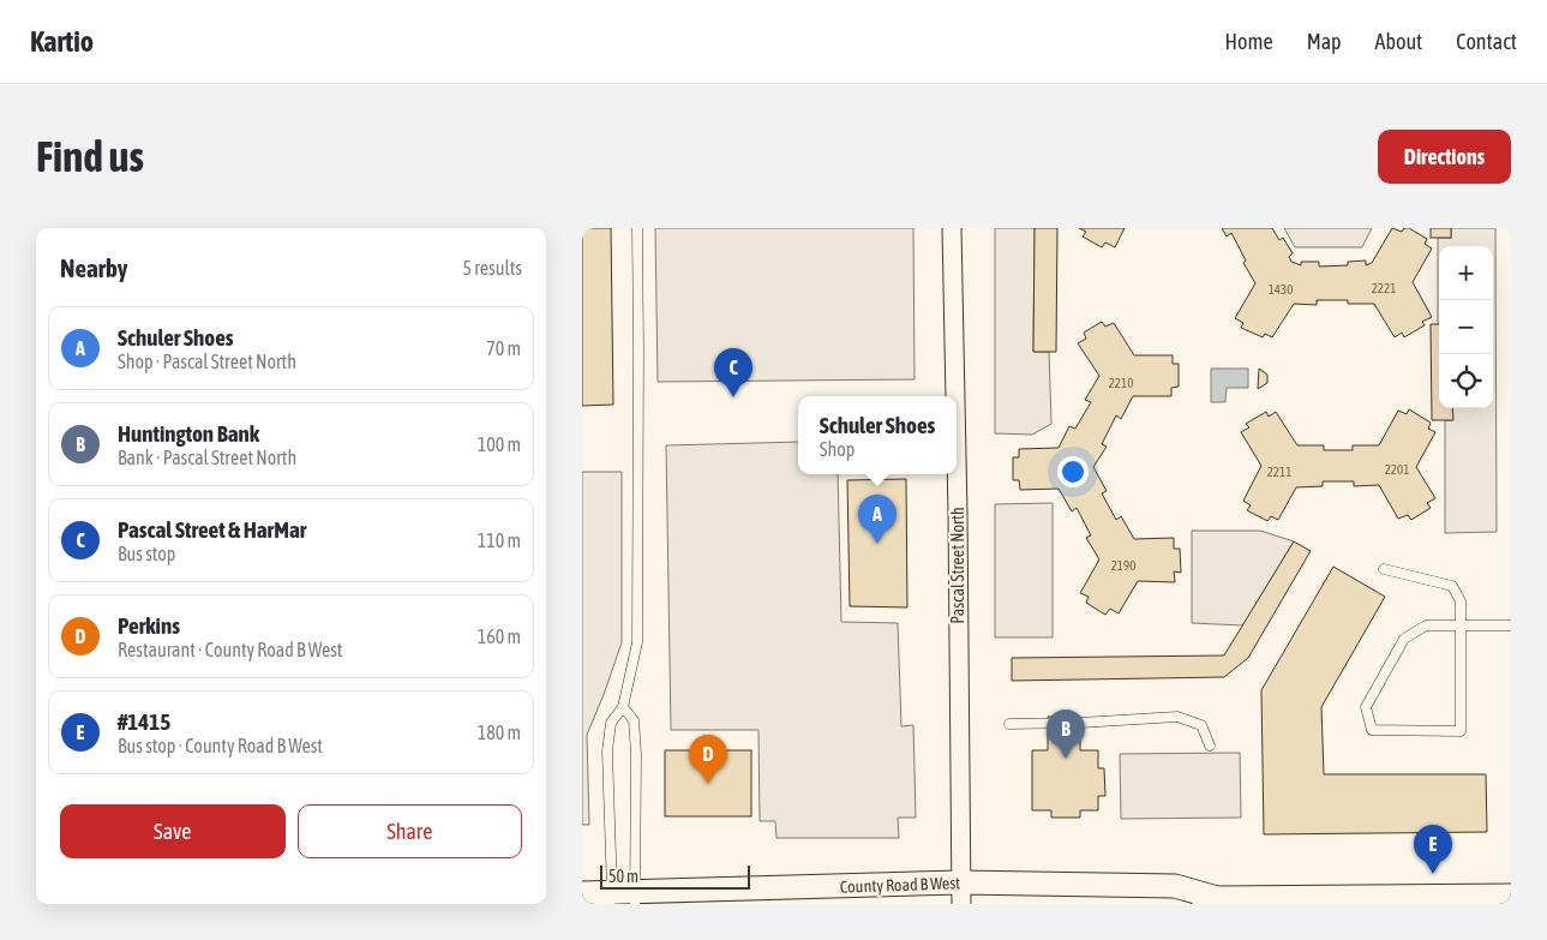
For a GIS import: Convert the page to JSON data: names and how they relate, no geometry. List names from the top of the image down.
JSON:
{
  "streets": {
    "street": ["Pascal Street North", "County Road B West"]
  },
  "crossings": [
    ["Pascal Street North", "County Road B West"]
  ],
  "house_numbers": [
    "2221",
    "1430",
    "2210",
    "2201",
    "2211",
    "2190"
  ],
  "scale_bar": "50 m",
  "page": {
    "header": "Kartio",
    "nav": [
      "Home",
      "Map",
      "About",
      "Contact"
    ],
    "buttons": [
      "Directions",
      ["Save", "Share"]
    ],
    "title": "Find us",
    "heading": ["Nearby", "5 results"],
    "map_buttons": ["+", "−"],
    "list": [
      {
        "mark": "A",
        "name": "Schuler Shoes",
        "note": "Shop · Pascal Street North",
        "value": "70 m"
      },
      {
        "mark": "B",
        "name": "Huntington Bank",
        "note": "Bank · Pascal Street North",
        "value": "100 m"
      },
      {
        "mark": "C",
        "name": "Pascal Street & HarMar",
        "note": "Bus stop",
        "value": "110 m"
      },
      {
        "mark": "D",
        "name": "Perkins",
        "note": "Restaurant · County Road B West",
        "value": "160 m"
      },
      {
        "mark": "E",
        "name": "#1415",
        "note": "Bus stop · County Road B West",
        "value": "180 m"
      }
    ],
    "pins": [
      "C",
      "A",
      "B",
      "D",
      "E"
    ],
    "popup": ["Schuler Shoes", "Shop"],
    "scale": "50 m"
  }
}
